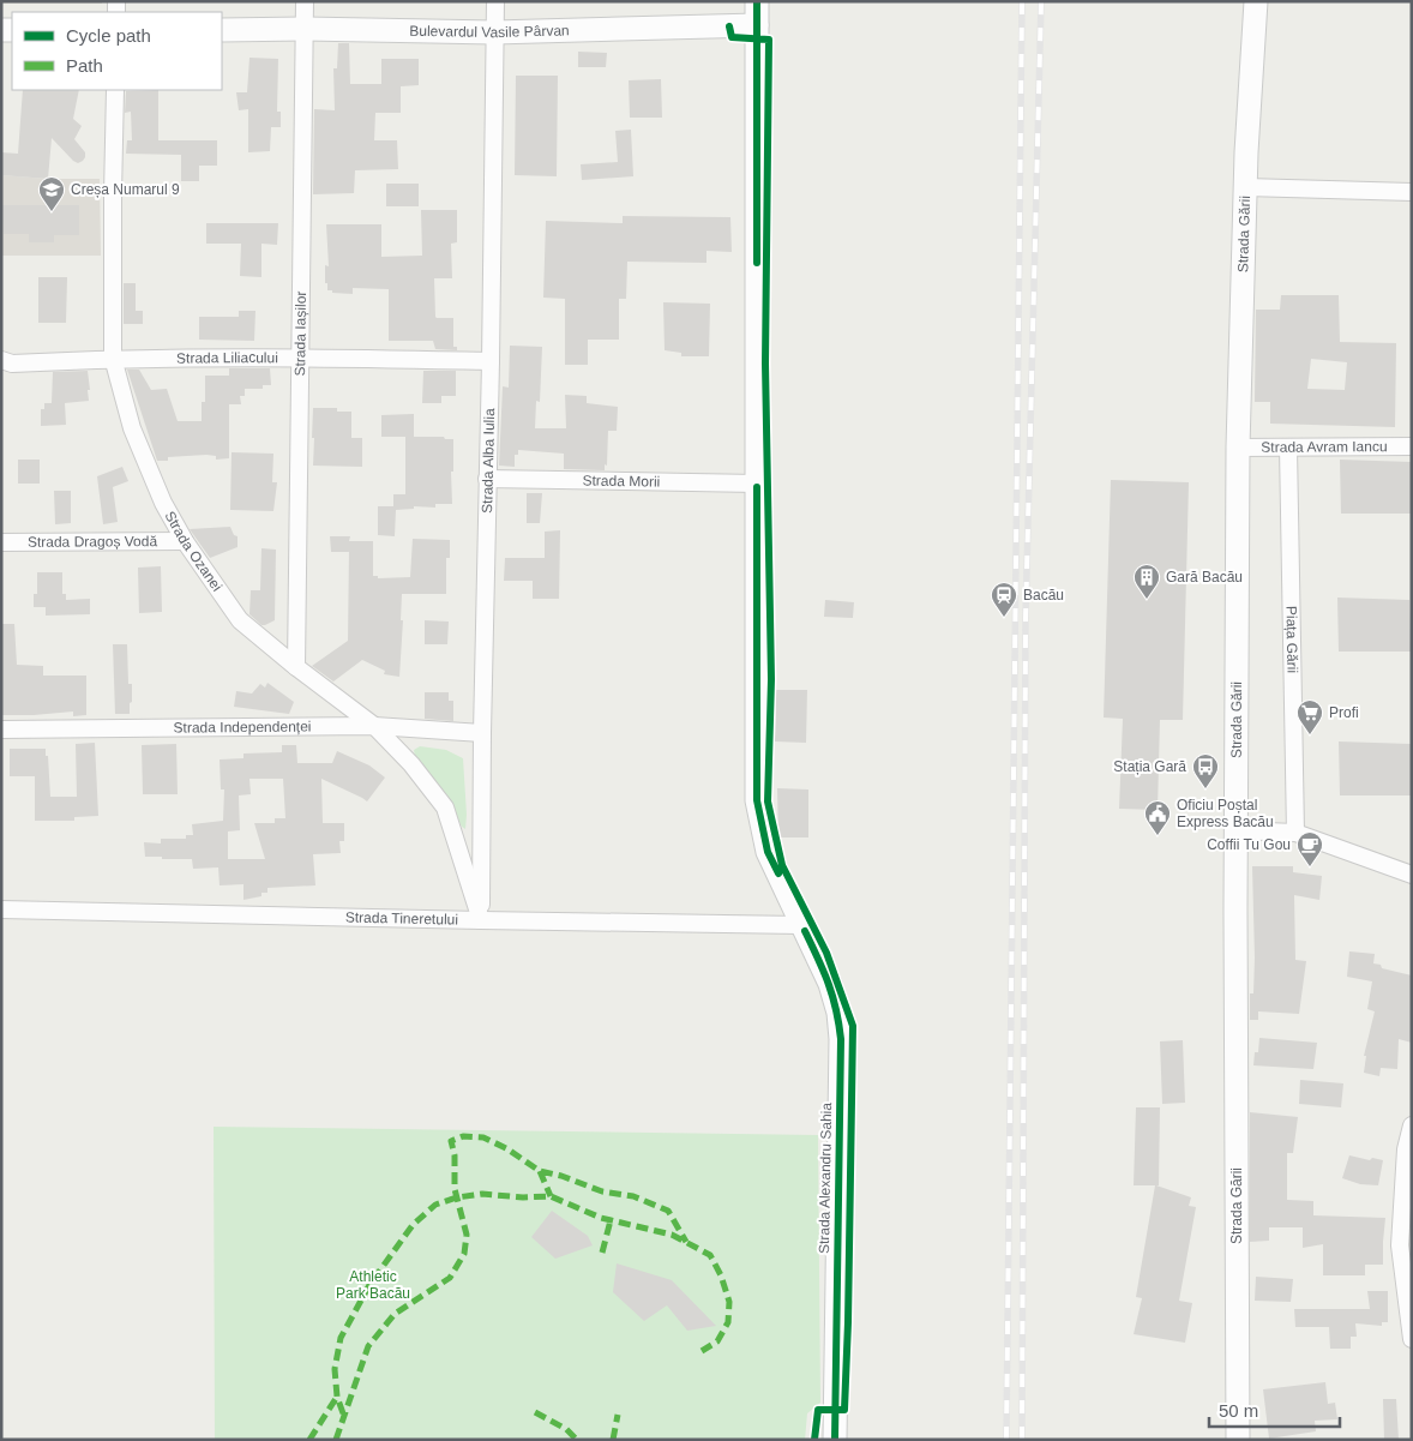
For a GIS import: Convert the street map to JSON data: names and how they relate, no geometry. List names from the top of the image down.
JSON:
{
  "streets": {
    "street": [
      "Bulevardul Vasile Pârvan",
      "Strada Gării",
      "Strada Iașilor",
      "Strada Liliacului",
      "Strada Avram Iancu",
      "Strada Alba Iulia",
      "Strada Morii",
      "Strada Dragoș Vodă",
      "Strada Ozanei",
      "Piața Gării",
      "Strada Independenței",
      "Strada Tineretului",
      "Strada Alexandru Sahia"
    ]
  },
  "crossings": [
    ["Bulevardul Vasile Pârvan", "Strada Iașilor"],
    ["Bulevardul Vasile Pârvan", "Strada Alba Iulia"],
    ["Bulevardul Vasile Pârvan", "Strada Alexandru Sahia"],
    ["Strada Gării", "Strada Avram Iancu"],
    ["Strada Iașilor", "Strada Liliacului"],
    ["Strada Iașilor", "Strada Ozanei"],
    ["Strada Liliacului", "Strada Alba Iulia"],
    ["Strada Liliacului", "Strada Ozanei"],
    ["Strada Avram Iancu", "Piața Gării"],
    ["Strada Alba Iulia", "Strada Morii"],
    ["Strada Alba Iulia", "Strada Ozanei"],
    ["Strada Alba Iulia", "Strada Independenței"],
    ["Strada Alba Iulia", "Strada Tineretului"],
    ["Strada Morii", "Strada Alexandru Sahia"],
    ["Strada Dragoș Vodă", "Strada Ozanei"],
    ["Strada Ozanei", "Strada Independenței"],
    ["Strada Ozanei", "Strada Tineretului"],
    ["Strada Tineretului", "Strada Alexandru Sahia"]
  ],
  "parks": ["Athletic Park Bacău"],
  "places": {
    "school or university": ["Creșa Numarul 9"],
    "building": ["Gară Bacău"],
    "station": ["Bacău"],
    "supermarket": ["Profi"],
    "bus stop": ["Stația Gară"],
    "public building": ["Oficiu Poștal Express Bacău"],
    "cafe": ["Coffii Tu Gou"]
  },
  "legend": ["Cycle path", "Path"],
  "scale_bar": "50 m"
}
